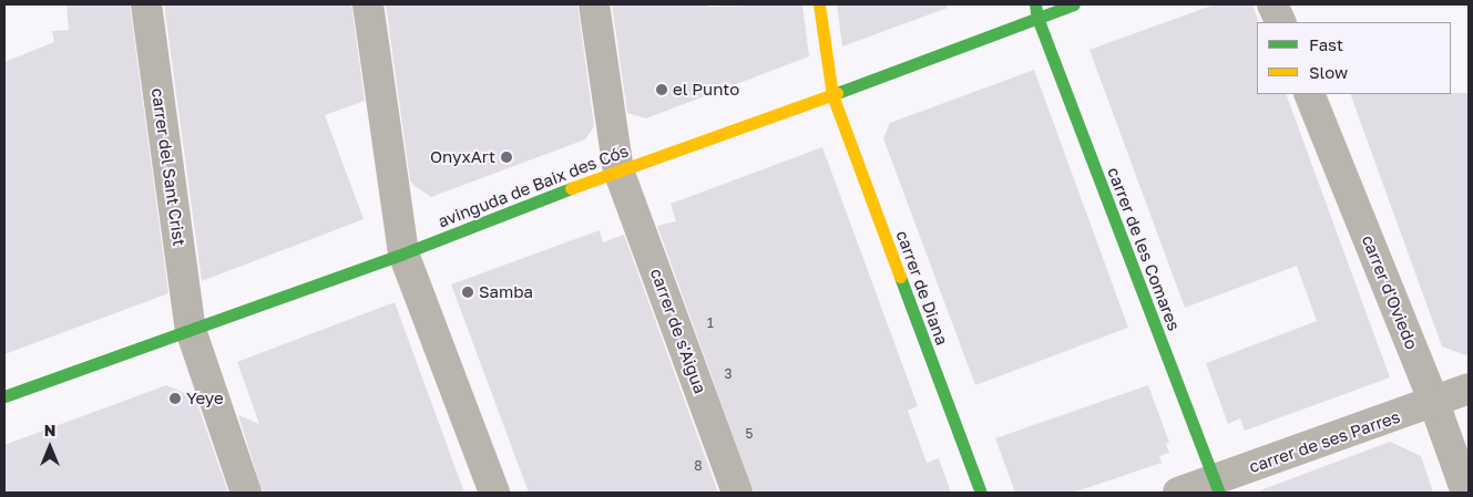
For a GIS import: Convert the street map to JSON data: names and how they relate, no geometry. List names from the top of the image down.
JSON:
{
  "streets": {
    "street": [
      "carrer del Sant Crist",
      "avinguda de Baix des Cós",
      "carrer de les Comares",
      "carrer de Diana",
      "carrer d'Oviedo",
      "carrer de s'Aigua",
      "carrer de ses Parres"
    ]
  },
  "crossings": [
    ["carrer del Sant Crist", "avinguda de Baix des Cós"],
    ["avinguda de Baix des Cós", "carrer de les Comares"],
    ["avinguda de Baix des Cós", "carrer de Diana"],
    ["avinguda de Baix des Cós", "carrer de s'Aigua"],
    ["carrer de les Comares", "carrer de ses Parres"],
    ["carrer d'Oviedo", "carrer de ses Parres"]
  ],
  "places": [
    "el Punto",
    "OnyxArt",
    "Samba",
    "Yeye"
  ],
  "house_numbers": [
    "1",
    "3",
    "5",
    "8"
  ],
  "legend": ["Fast", "Slow"],
  "north": "top"
}
